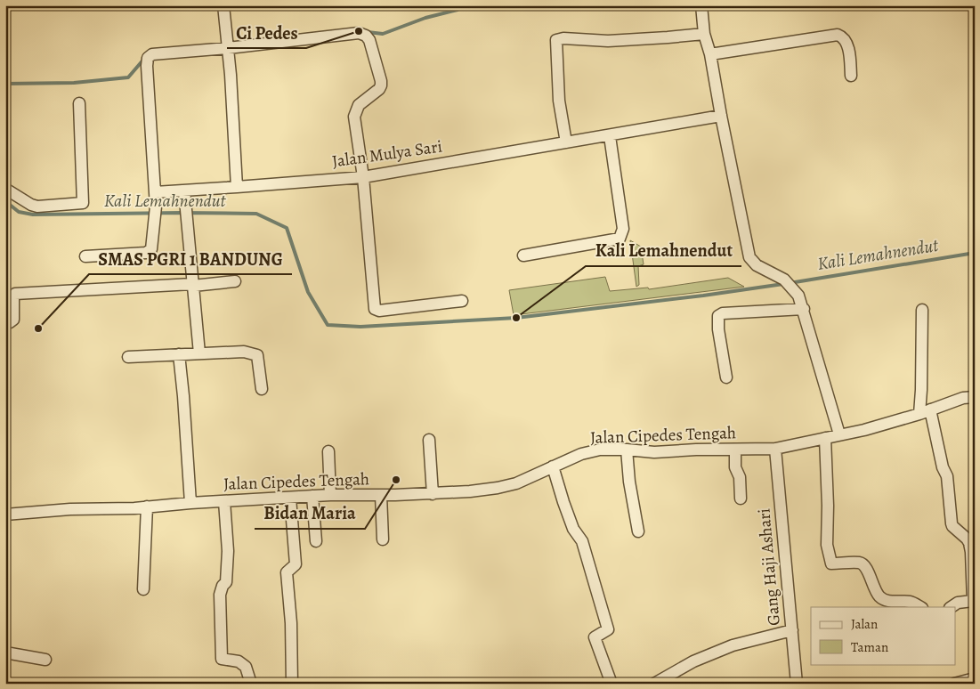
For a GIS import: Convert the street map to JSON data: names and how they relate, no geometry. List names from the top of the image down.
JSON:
{
  "streets": {
    "street": ["Jalan Mulya Sari", "Jalan Cipedes Tengah", "Gang Haji Ashari"]
  },
  "crossings": [
    ["Jalan Cipedes Tengah", "Gang Haji Ashari"]
  ],
  "water": ["Kali Lemahnendut"],
  "places": [
    "Ci Pedes",
    "Kali Lemahnendut",
    "SMAS PGRI 1 BANDUNG",
    "Bidan Maria"
  ],
  "legend": ["Jalan", "Taman"]
}
